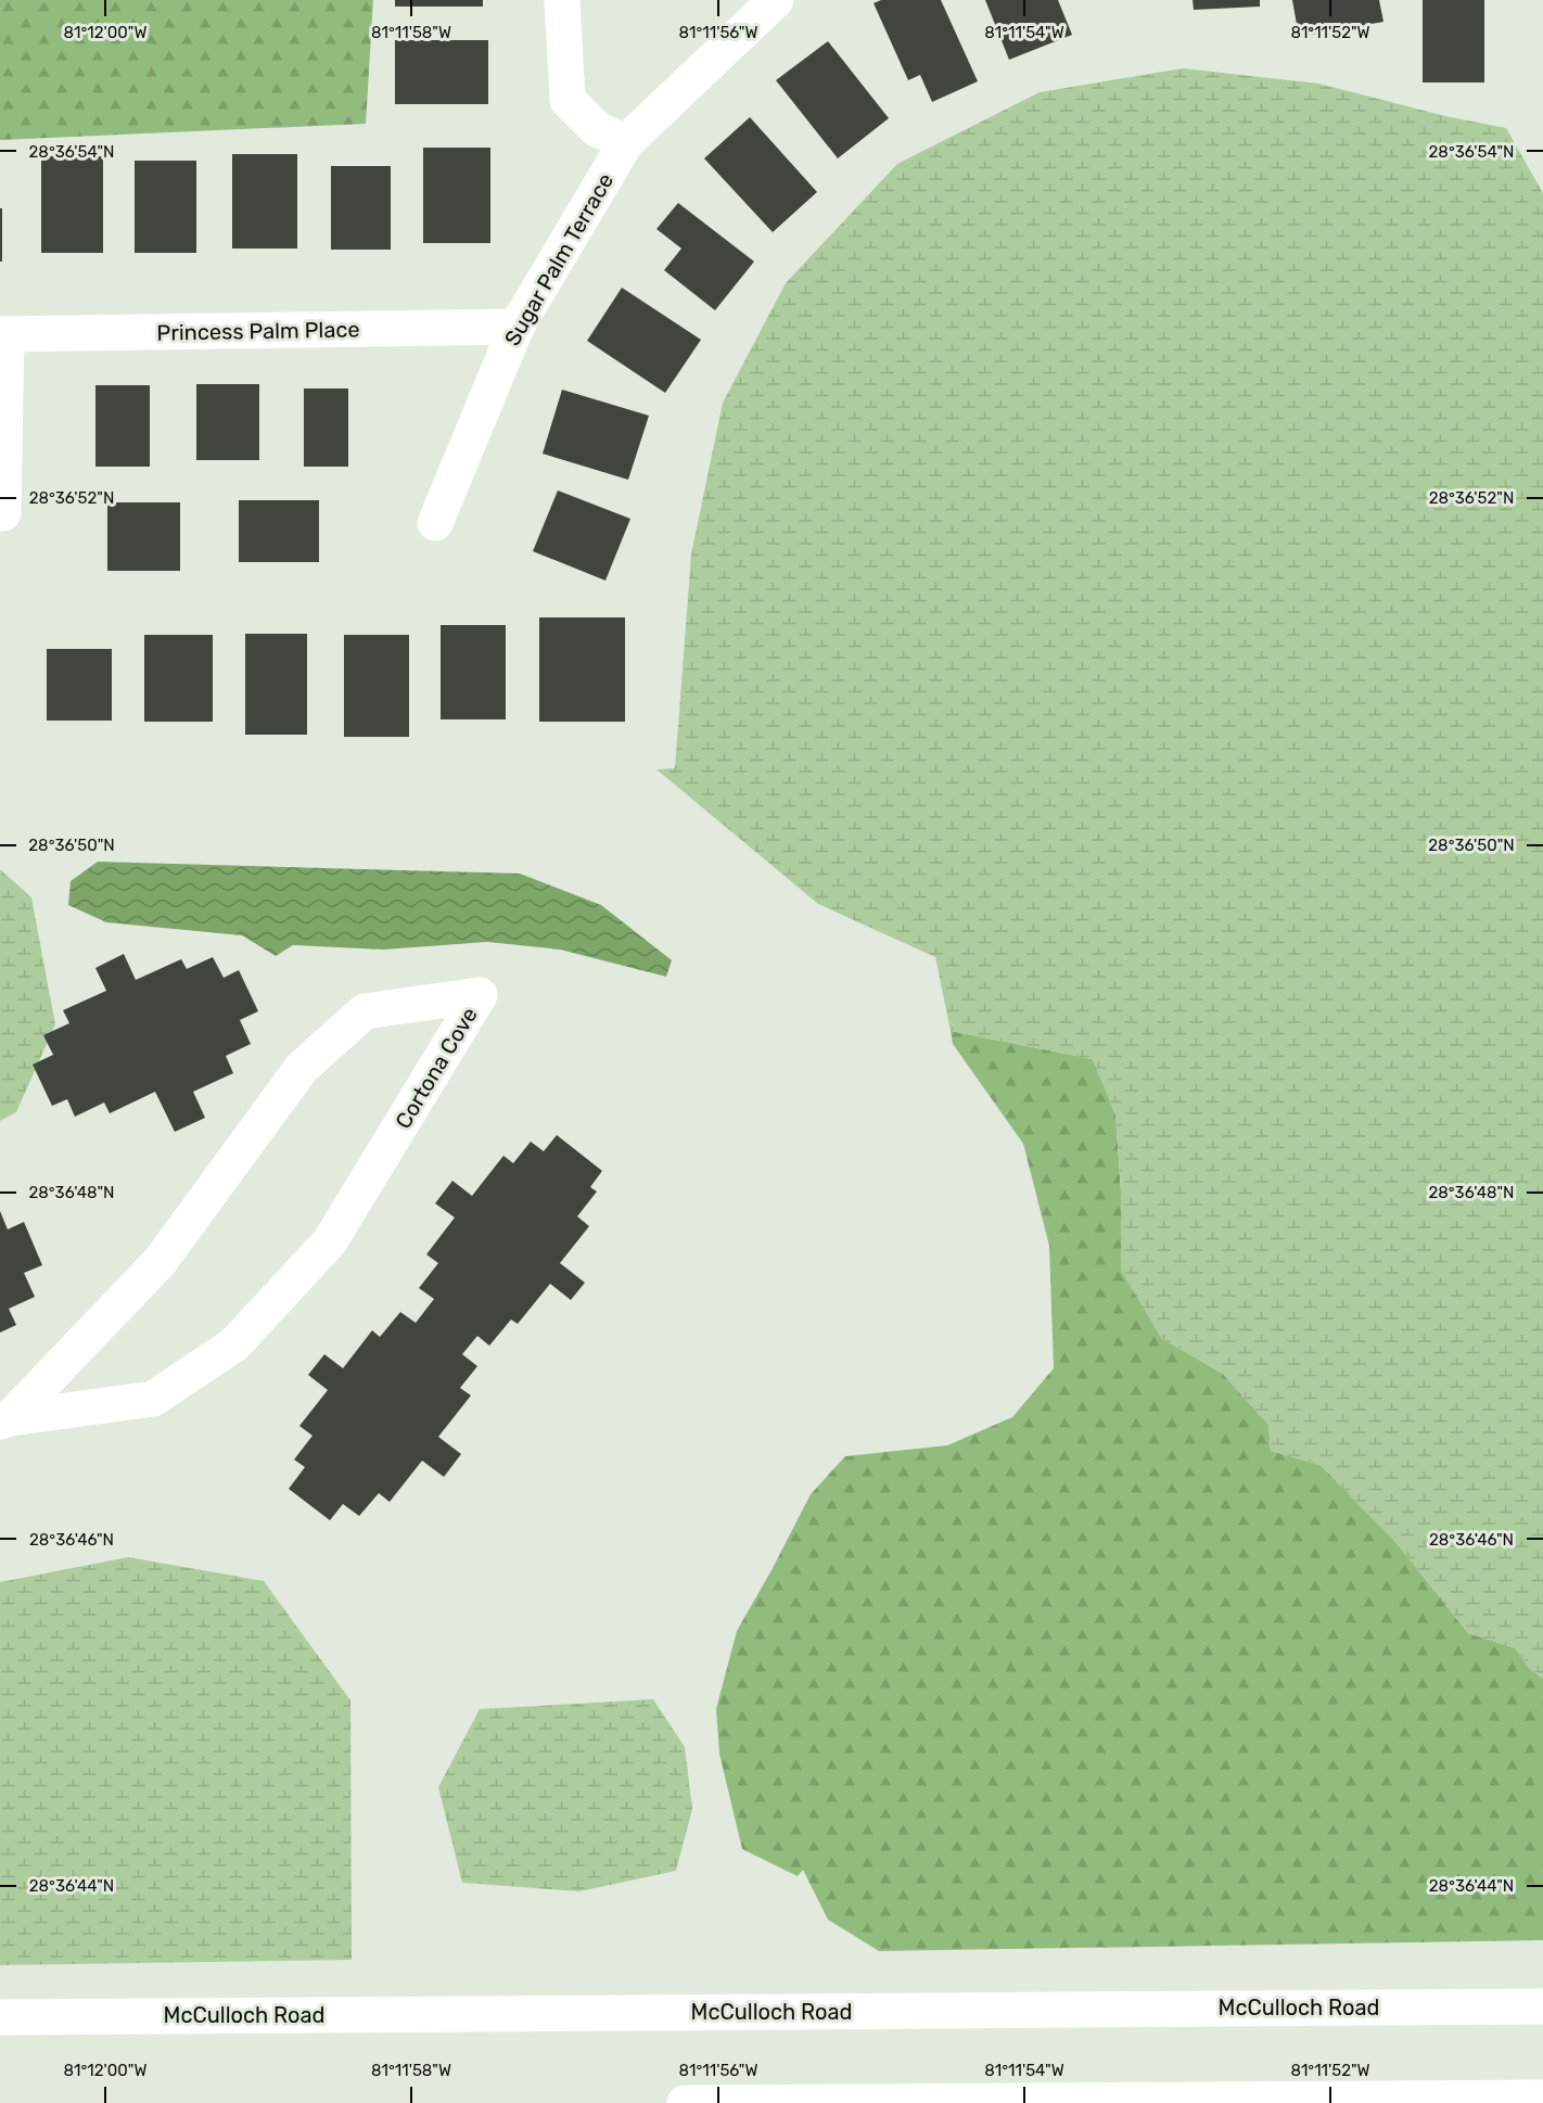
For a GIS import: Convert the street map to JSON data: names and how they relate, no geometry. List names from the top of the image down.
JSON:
{
  "streets": {
    "street": [
      "Sugar Palm Terrace",
      "Princess Palm Place",
      "Cortona Cove",
      "McCulloch Road"
    ]
  },
  "crossings": [
    ["Sugar Palm Terrace", "Princess Palm Place"]
  ],
  "coordinates": [
    "81°12'00\"W",
    "81°11'58\"W",
    "81°11'56\"W",
    "81°11'54\"W",
    "81°11'52\"W",
    "28°36'54\"N",
    "28°36'52\"N",
    "28°36'50\"N",
    "28°36'48\"N",
    "28°36'46\"N",
    "28°36'44\"N"
  ]
}
